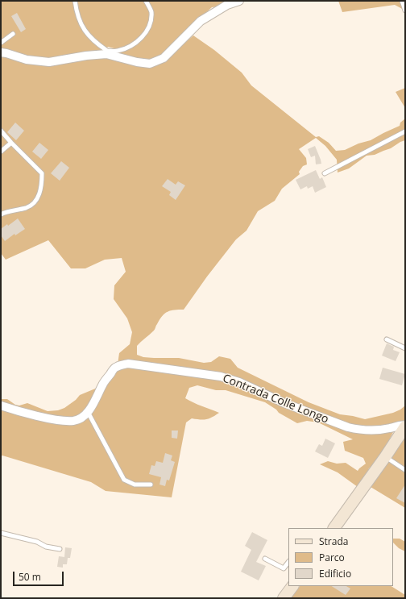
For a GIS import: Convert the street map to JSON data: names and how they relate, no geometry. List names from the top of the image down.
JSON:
{
  "streets": {
    "street": ["Contrada Colle Longo"]
  },
  "legend": ["Strada", "Parco", "Edificio"],
  "scale_bar": "50 m"
}
